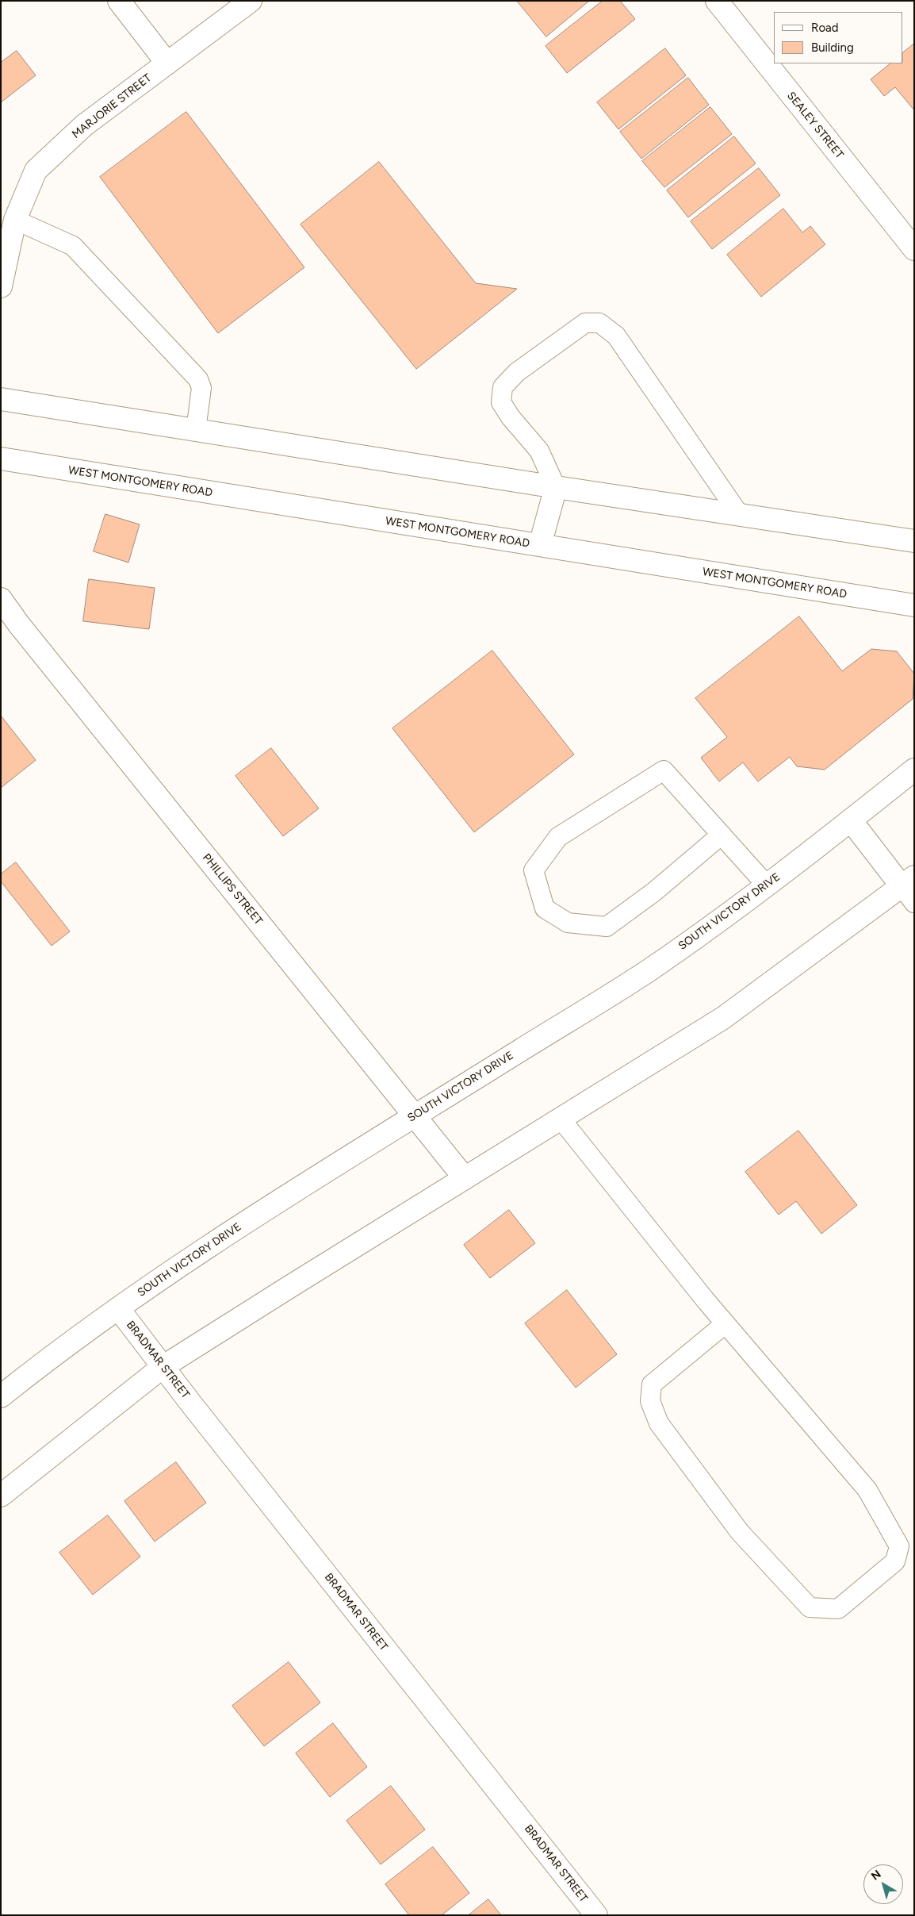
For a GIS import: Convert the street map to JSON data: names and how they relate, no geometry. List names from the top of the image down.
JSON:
{
  "streets": {
    "main road": [
      "MARJORIE STREET",
      "SEALEY STREET",
      "WEST MONTGOMERY ROAD",
      "PHILLIPS STREET",
      "SOUTH VICTORY DRIVE",
      "BRADMAR STREET"
    ]
  },
  "crossings": [
    ["PHILLIPS STREET", "SOUTH VICTORY DRIVE"],
    ["SOUTH VICTORY DRIVE", "BRADMAR STREET"]
  ],
  "legend": ["Road", "Building"],
  "north": "top left"
}
